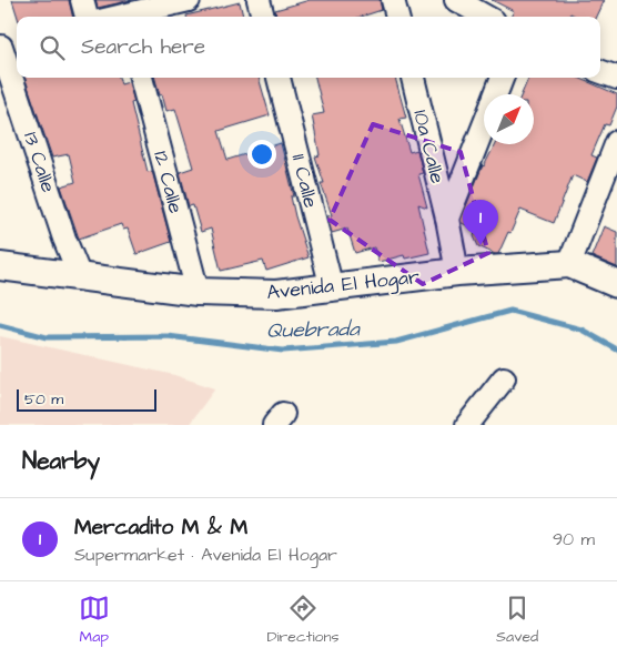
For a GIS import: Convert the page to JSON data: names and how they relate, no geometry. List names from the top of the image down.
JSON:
{
  "streets": {
    "street": [
      "10a Calle",
      "13 Calle",
      "11 Calle",
      "12 Calle",
      "Avenida El Hogar"
    ]
  },
  "crossings": [
    ["10a Calle", "Avenida El Hogar"],
    ["13 Calle", "Avenida El Hogar"],
    ["11 Calle", "Avenida El Hogar"],
    ["12 Calle", "Avenida El Hogar"]
  ],
  "water": ["Quebrada"],
  "scale_bar": "50 m",
  "north": "top right",
  "page": {
    "search": "Search here",
    "pins": "1",
    "scale": "50 m",
    "heading": "Nearby",
    "list": [
      {
        "mark": "1",
        "name": "Mercadito M & M",
        "note": "Supermarket · Avenida El Hogar",
        "value": "90 m"
      }
    ],
    "nav": ["Map", "Directions", "Saved"]
  }
}
